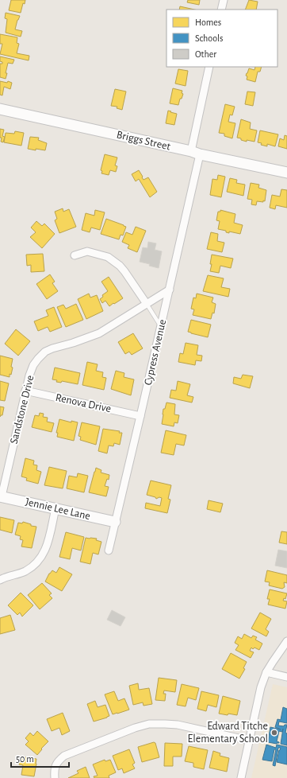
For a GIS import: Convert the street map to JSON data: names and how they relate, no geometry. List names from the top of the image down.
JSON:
{
  "streets": {
    "street": [
      "Briggs Street",
      "Cypress Avenue",
      "Renova Drive",
      "Sandstone Drive",
      "Jennie Lee Lane"
    ]
  },
  "crossings": [
    ["Briggs Street", "Cypress Avenue"],
    ["Cypress Avenue", "Renova Drive"],
    ["Cypress Avenue", "Sandstone Drive"],
    ["Cypress Avenue", "Jennie Lee Lane"],
    ["Renova Drive", "Sandstone Drive"],
    ["Sandstone Drive", "Jennie Lee Lane"]
  ],
  "places": ["Edward Titche Elementary School"],
  "legend": ["Homes", "Schools", "Other"],
  "scale_bar": "50 m"
}
